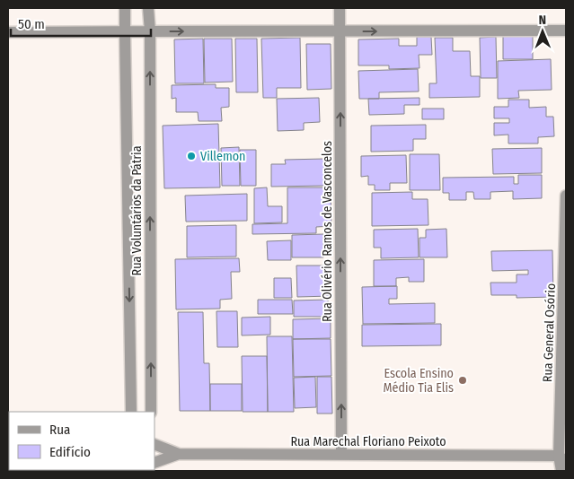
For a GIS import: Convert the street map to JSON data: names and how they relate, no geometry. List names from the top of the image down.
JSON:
{
  "streets": {
    "street": [
      "Rua Voluntários da Pátria",
      "Rua Olivério Ramos de Vasconcelos",
      "Rua General Osório",
      "Rua Marechal Floriano Peixoto"
    ]
  },
  "crossings": [
    ["Rua Olivério Ramos de Vasconcelos", "Rua Marechal Floriano Peixoto"],
    ["Rua General Osório", "Rua Marechal Floriano Peixoto"]
  ],
  "one_way": ["Rua Olivério Ramos de Vasconcelos"],
  "places": ["Villemon", "Escola Ensino Médio Tia Elis"],
  "legend": ["Rua", "Edifício"],
  "scale_bar": "50 m",
  "north": "top"
}
